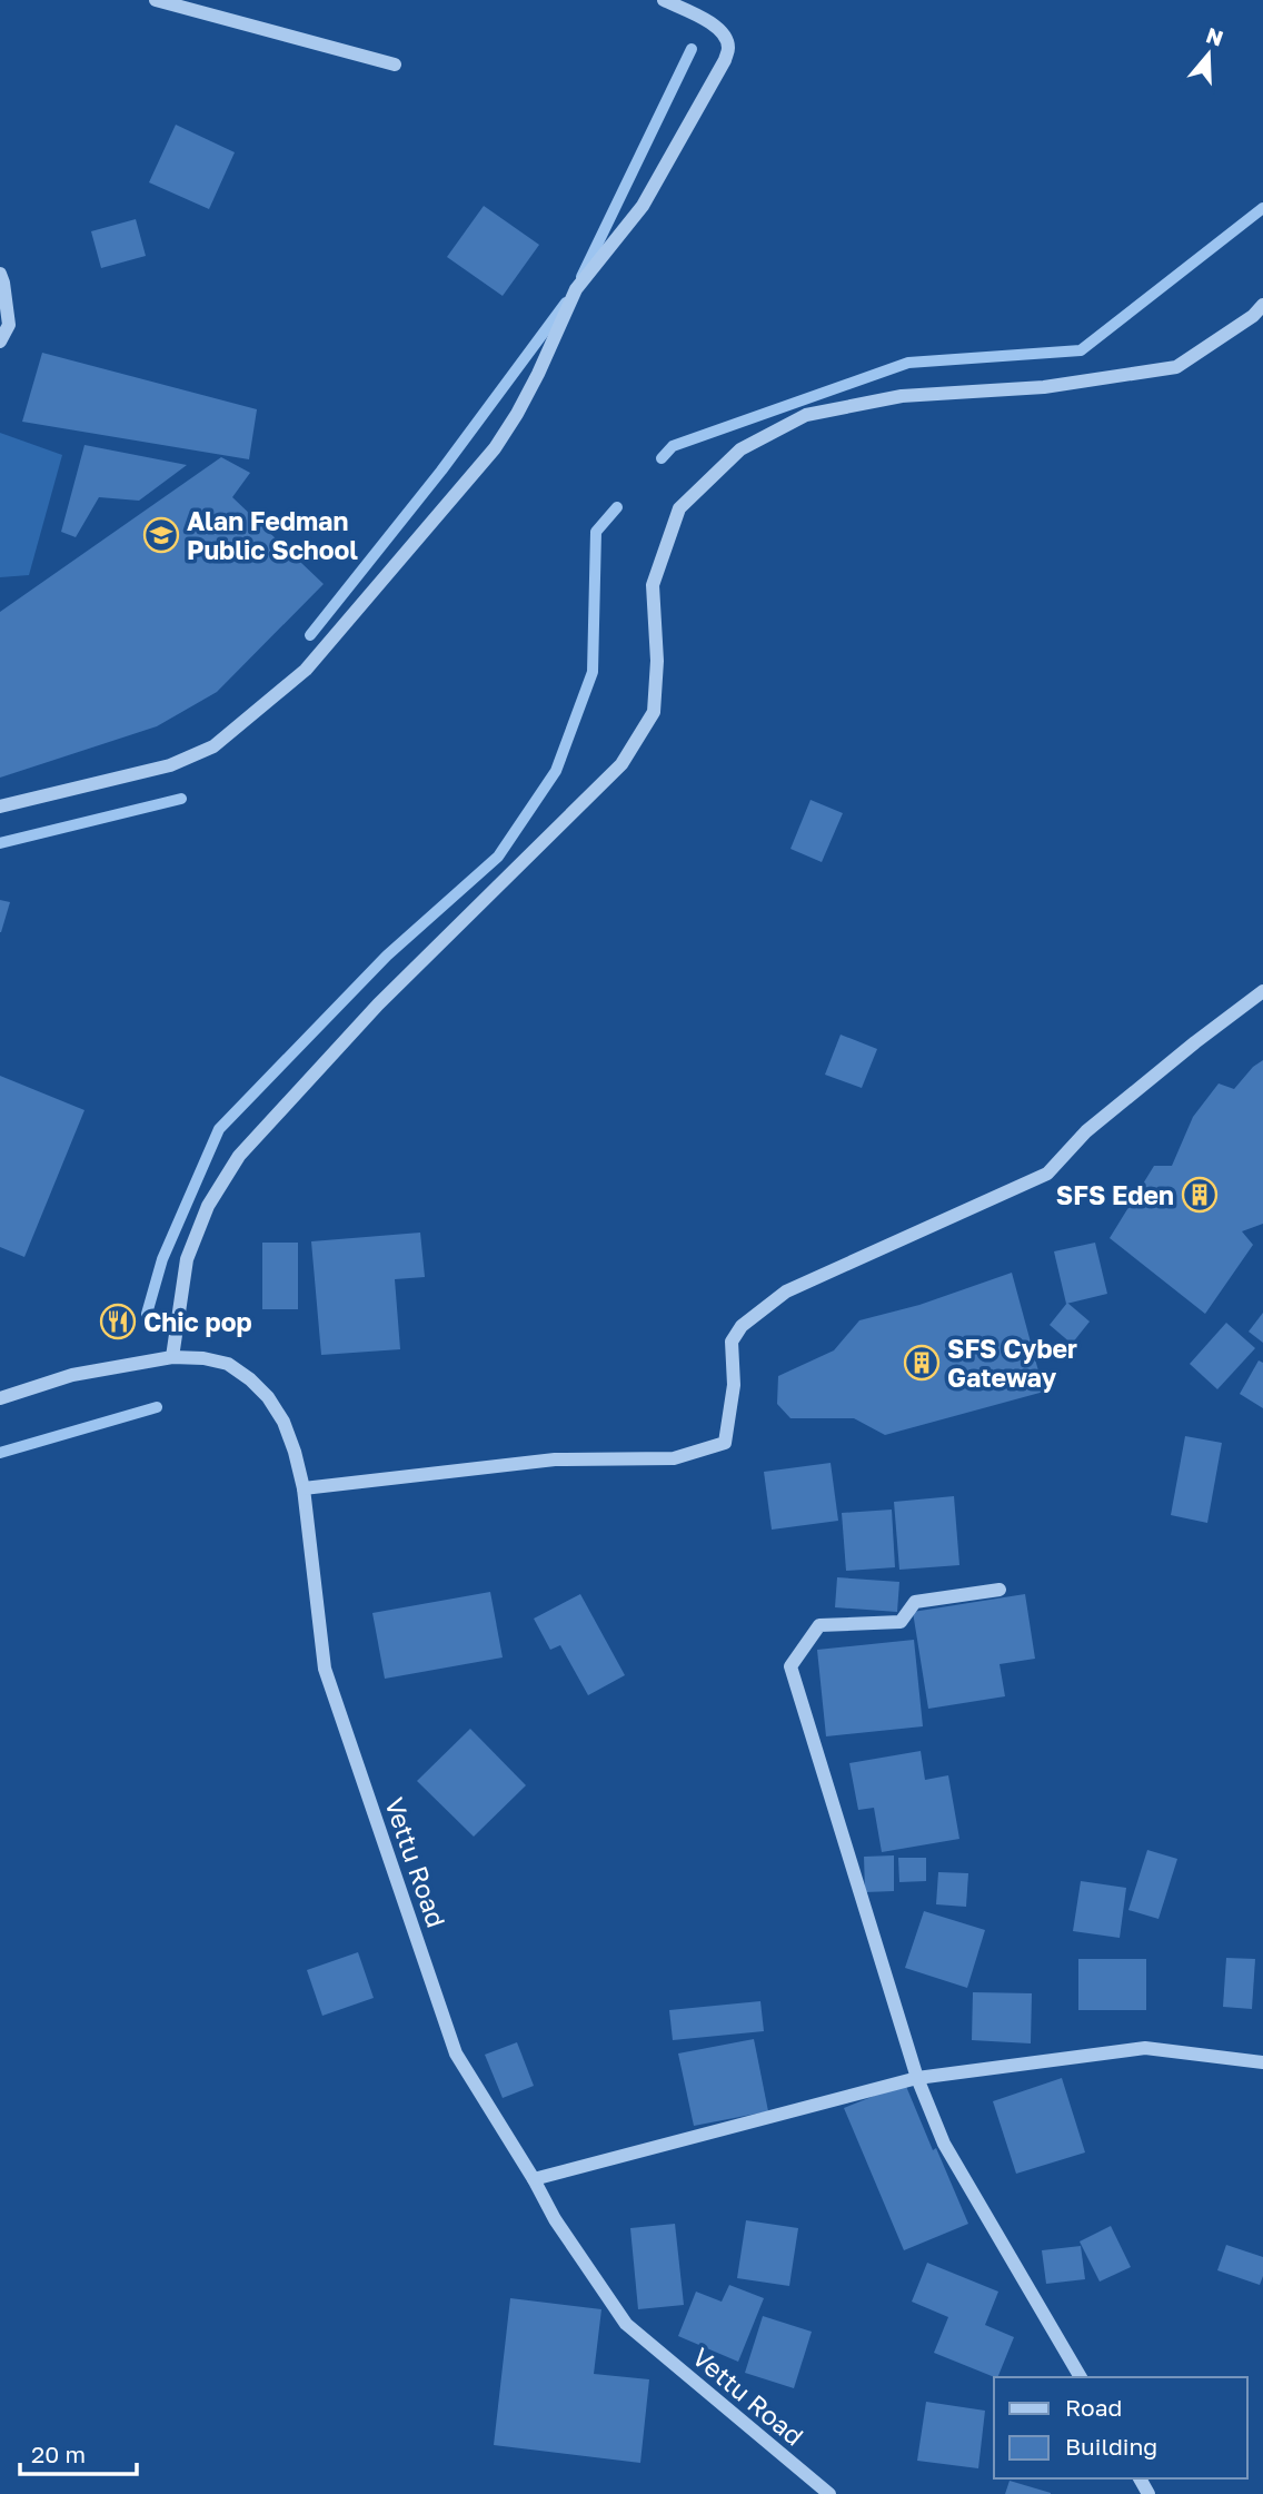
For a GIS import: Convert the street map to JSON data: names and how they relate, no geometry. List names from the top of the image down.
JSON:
{
  "streets": {
    "street": ["Vettu Road"]
  },
  "places": {
    "school or university": ["Alan Fedman Public School"],
    "building": ["SFS Eden", "SFS Cyber Gateway"],
    "restaurant": ["Chic pop"]
  },
  "legend": ["Road", "Building"],
  "scale_bar": "20 m",
  "north": "top"
}
